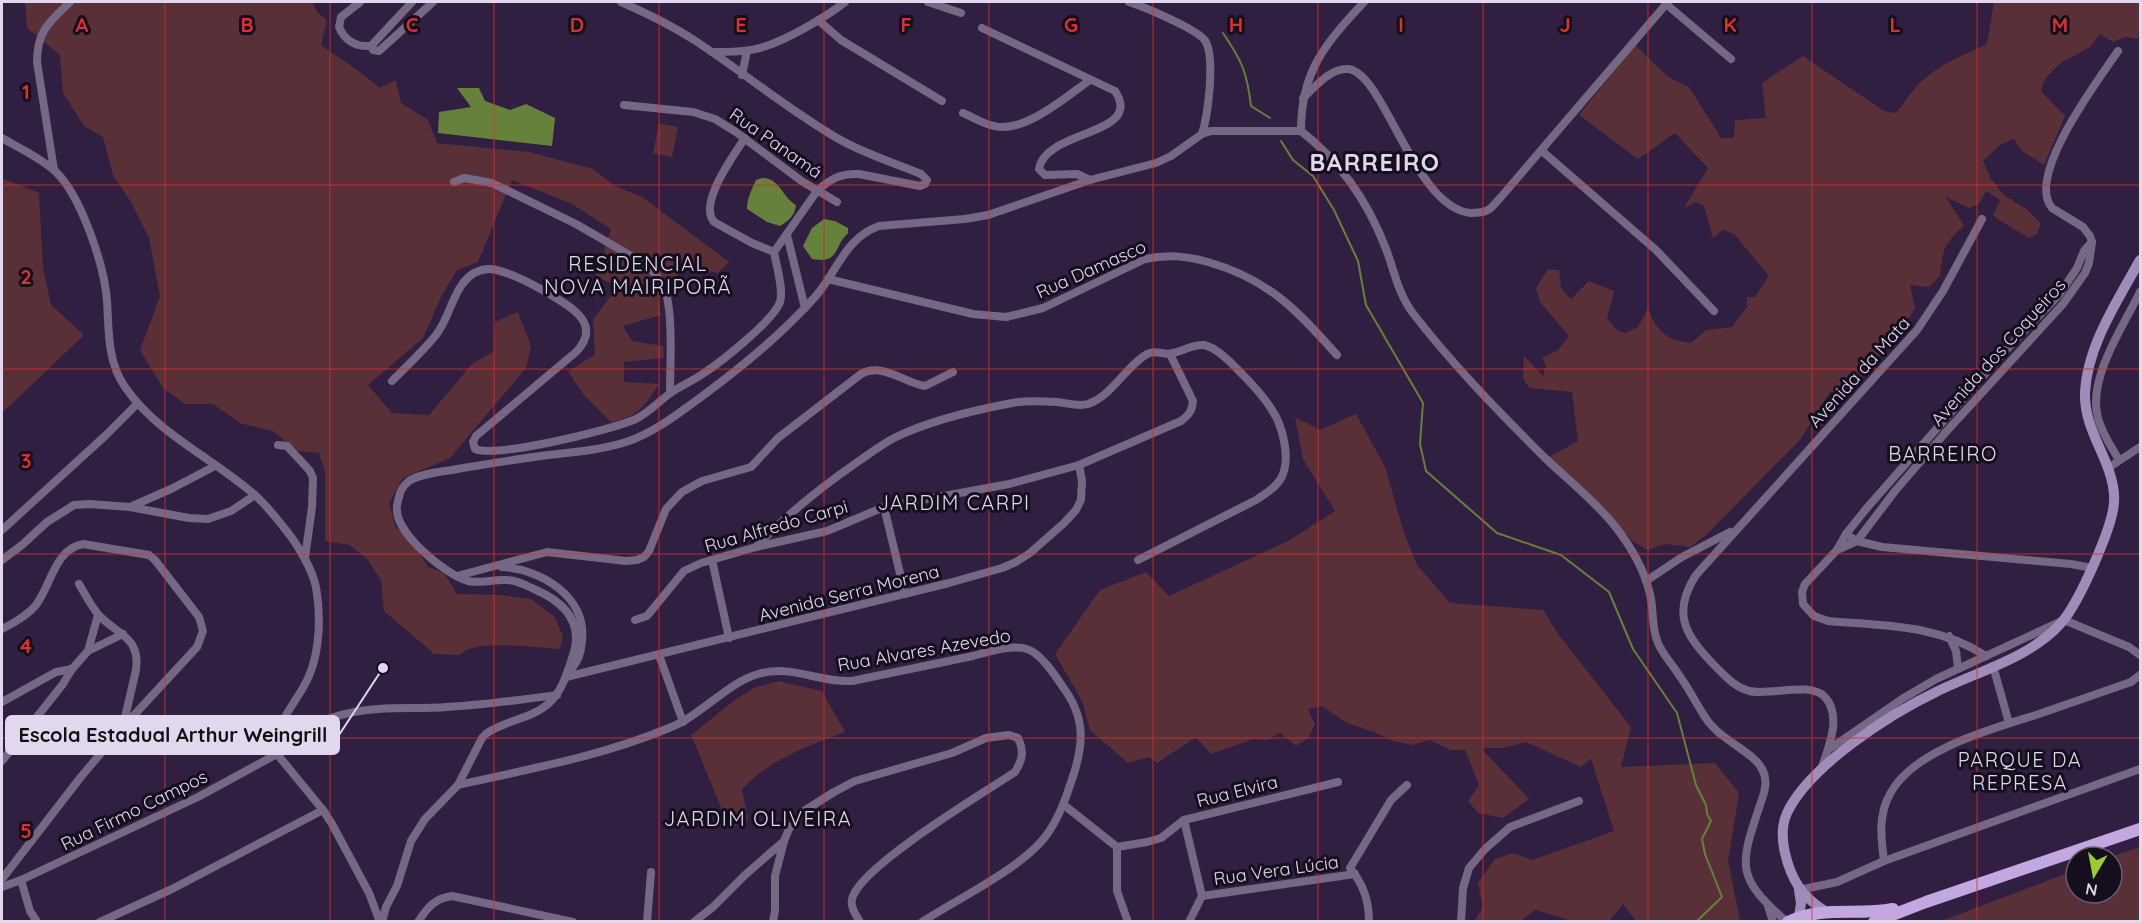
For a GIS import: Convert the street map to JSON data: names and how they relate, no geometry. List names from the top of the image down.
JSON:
{
  "streets": {
    "street": [
      "Rua Panamá",
      "Rua Damasco",
      "Avenida dos Coqueiros",
      "Avenida da Mata",
      "Rua Alfredo Carpi",
      "Avenida Serra Morena",
      "Rua Alvares Azevedo",
      "Rua Elvira",
      "Rua Firmo Campos",
      "Rua Vera Lúcia"
    ]
  },
  "crossings": [
    ["Rua Alfredo Carpi", "Avenida Serra Morena"],
    ["Rua Elvira", "Rua Vera Lúcia"]
  ],
  "districts": [
    "BARREIRO",
    "RESIDENCIAL NOVA MAIRIPORÃ",
    "BARREIRO",
    "JARDIM CARPI",
    "PARQUE DA REPRESA",
    "JARDIM OLIVEIRA"
  ],
  "places": ["Escola Estadual Arthur Weingrill"],
  "north": "bottom",
  "grid": {
    "columns": [
      "A",
      "B",
      "C",
      "D",
      "E",
      "F",
      "G",
      "H",
      "I",
      "J",
      "K",
      "L",
      "M"
    ],
    "rows": [
      "1",
      "2",
      "3",
      "4",
      "5"
    ]
  }
}
